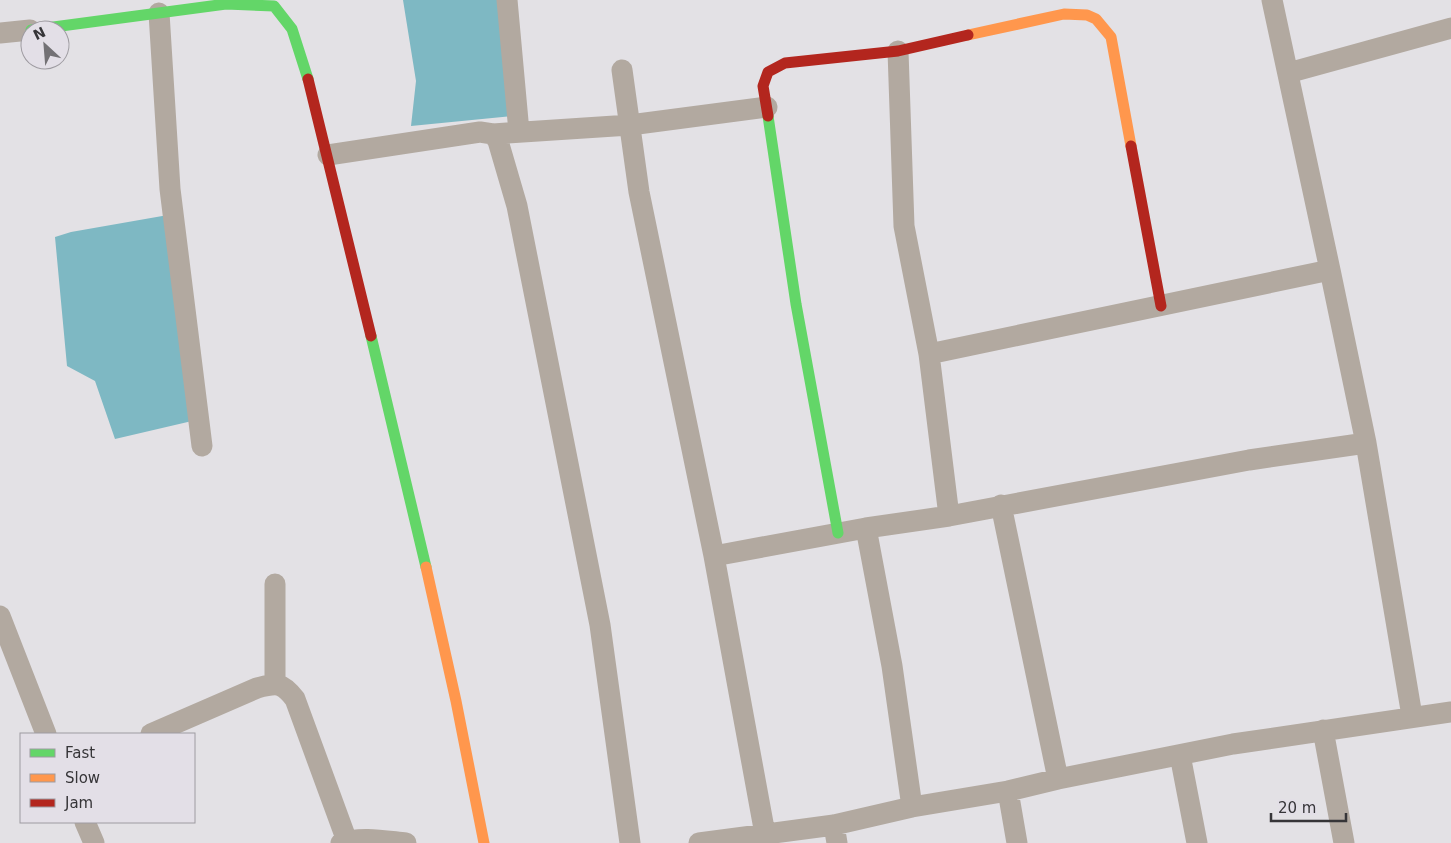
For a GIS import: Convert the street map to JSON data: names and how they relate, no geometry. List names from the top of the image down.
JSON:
{
  "legend": ["Fast", "Slow", "Jam"],
  "scale_bar": "20 m",
  "north": "top left"
}
